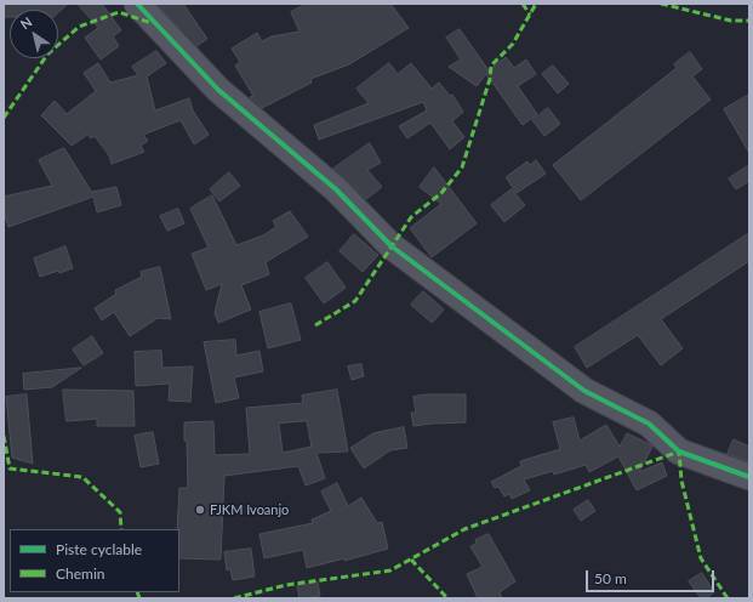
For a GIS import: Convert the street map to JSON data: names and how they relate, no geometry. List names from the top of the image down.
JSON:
{
  "places": ["FJKM Ivoanjo"],
  "legend": ["Piste cyclable", "Chemin"],
  "scale_bar": "50 m",
  "north": "top left"
}
